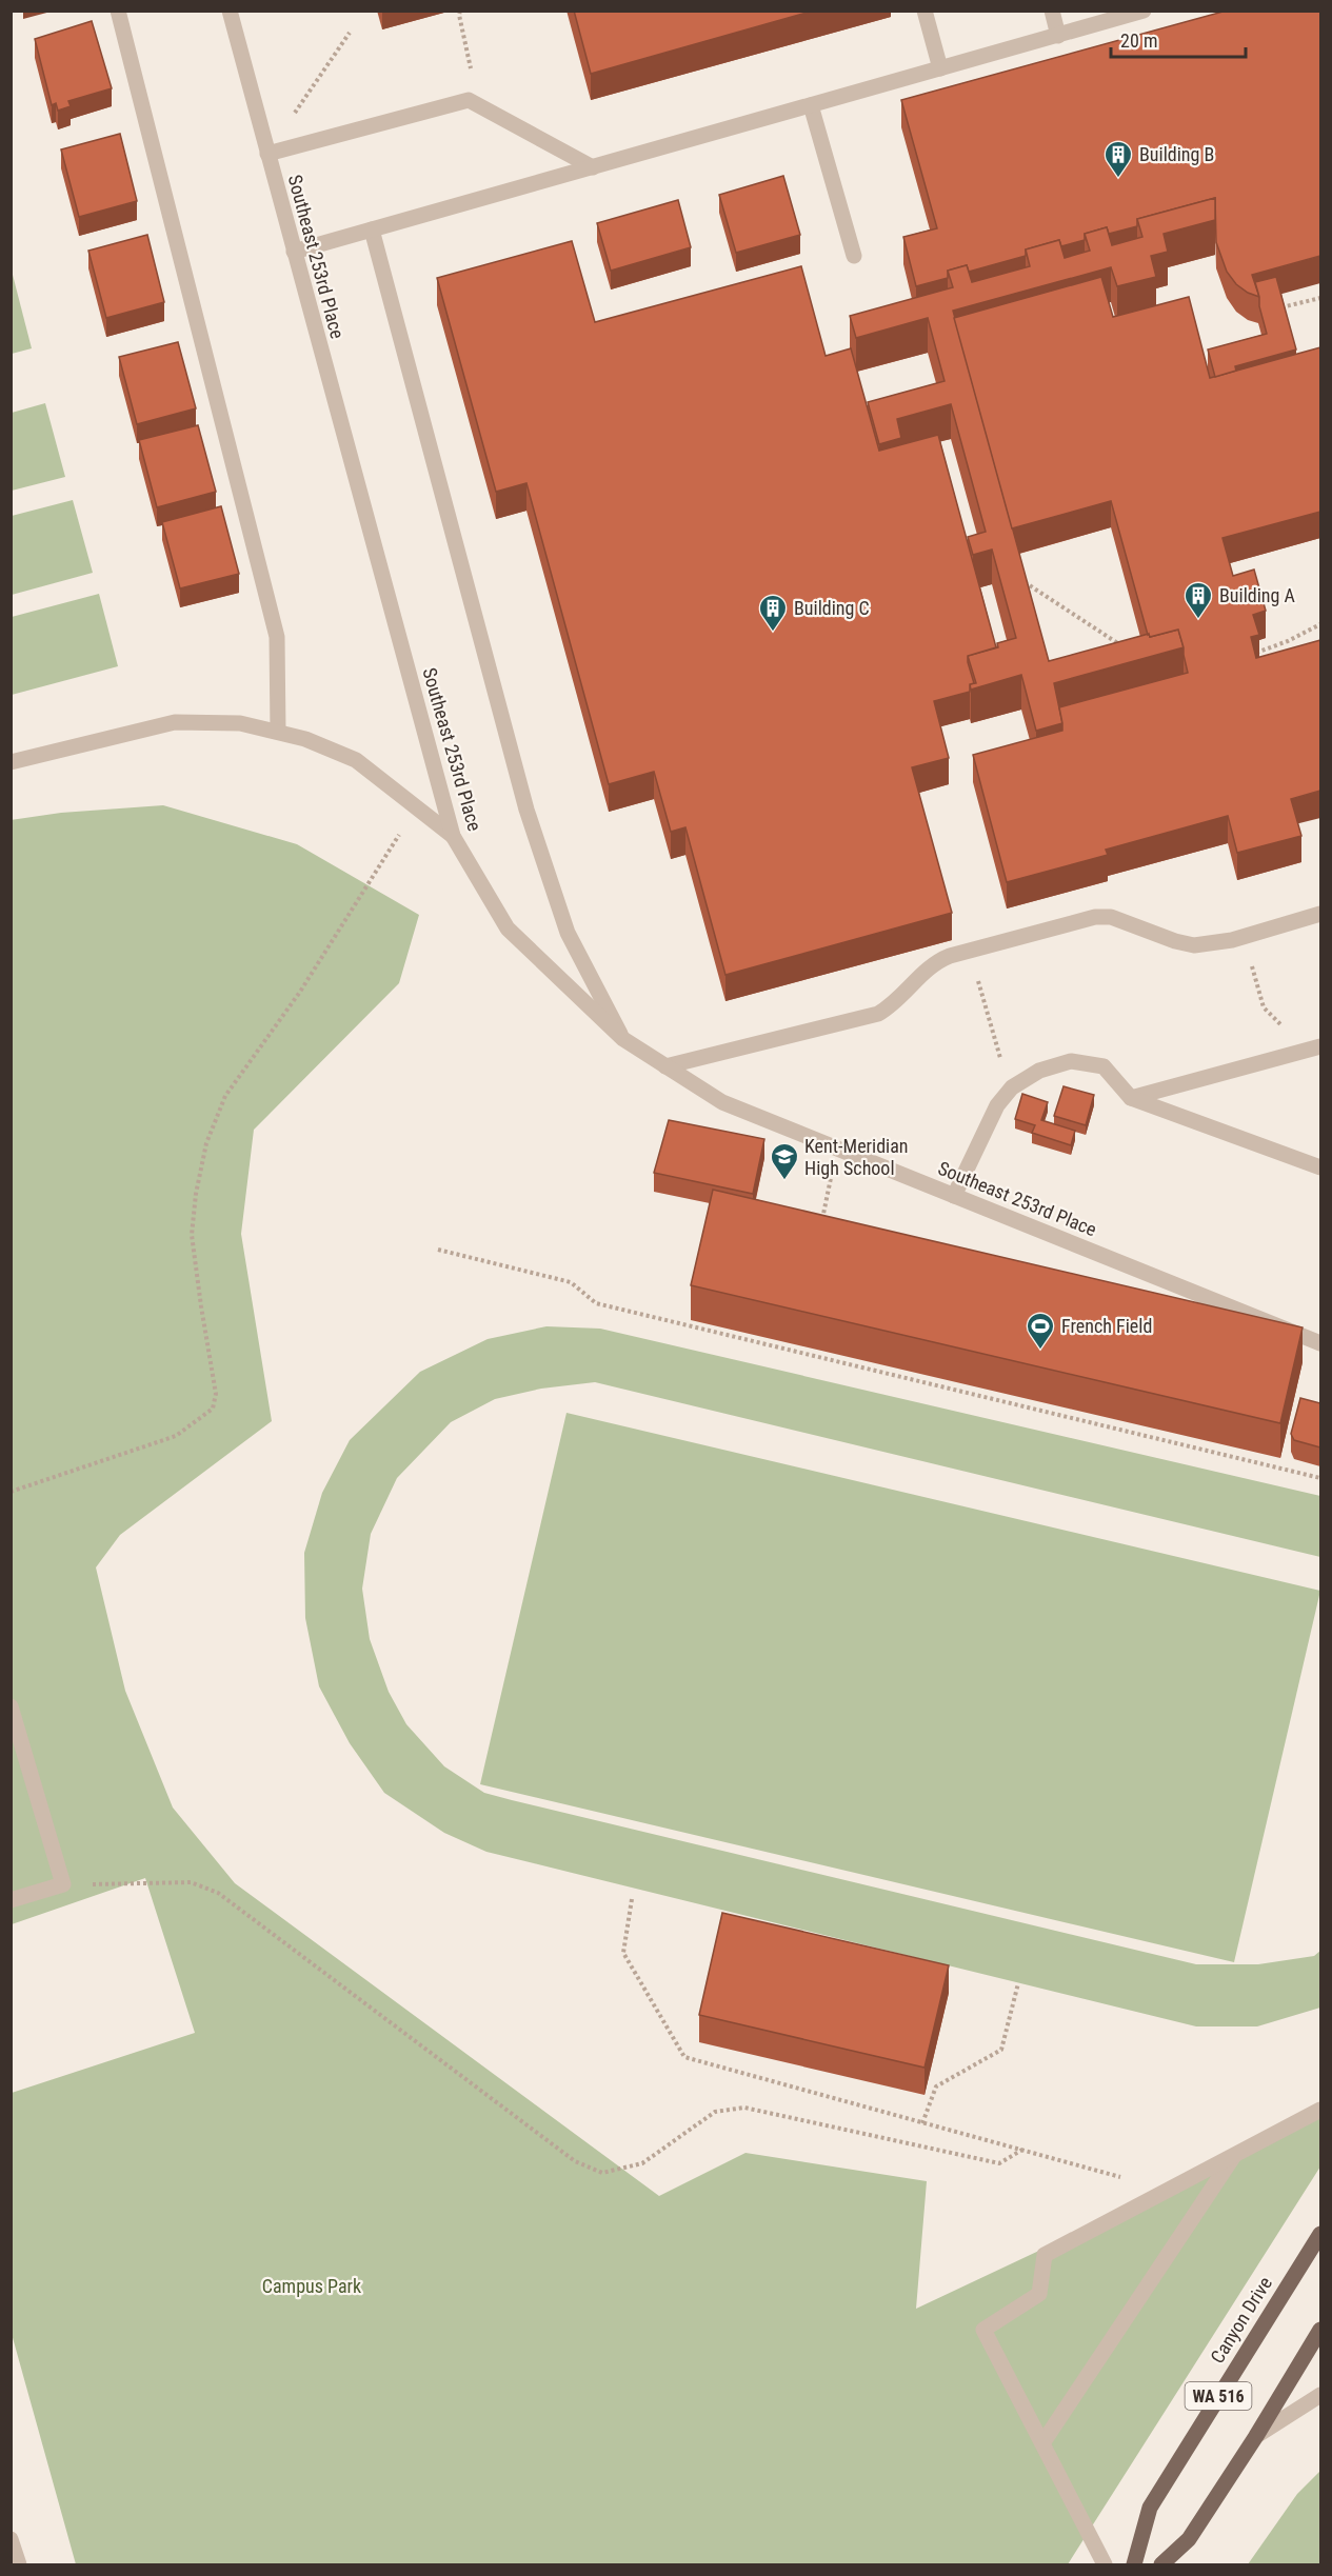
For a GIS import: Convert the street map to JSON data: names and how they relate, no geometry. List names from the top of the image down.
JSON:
{
  "streets": {
    "main road": ["Canyon Drive", "WA 516"],
    "street": ["Southeast 253rd Place"]
  },
  "parks": ["Campus Park"],
  "places": {
    "building": ["Building B", "Building A", "Building C"],
    "school or university": ["Kent-Meridian High School"],
    "sports": ["French Field"]
  },
  "scale_bar": "20 m"
}
